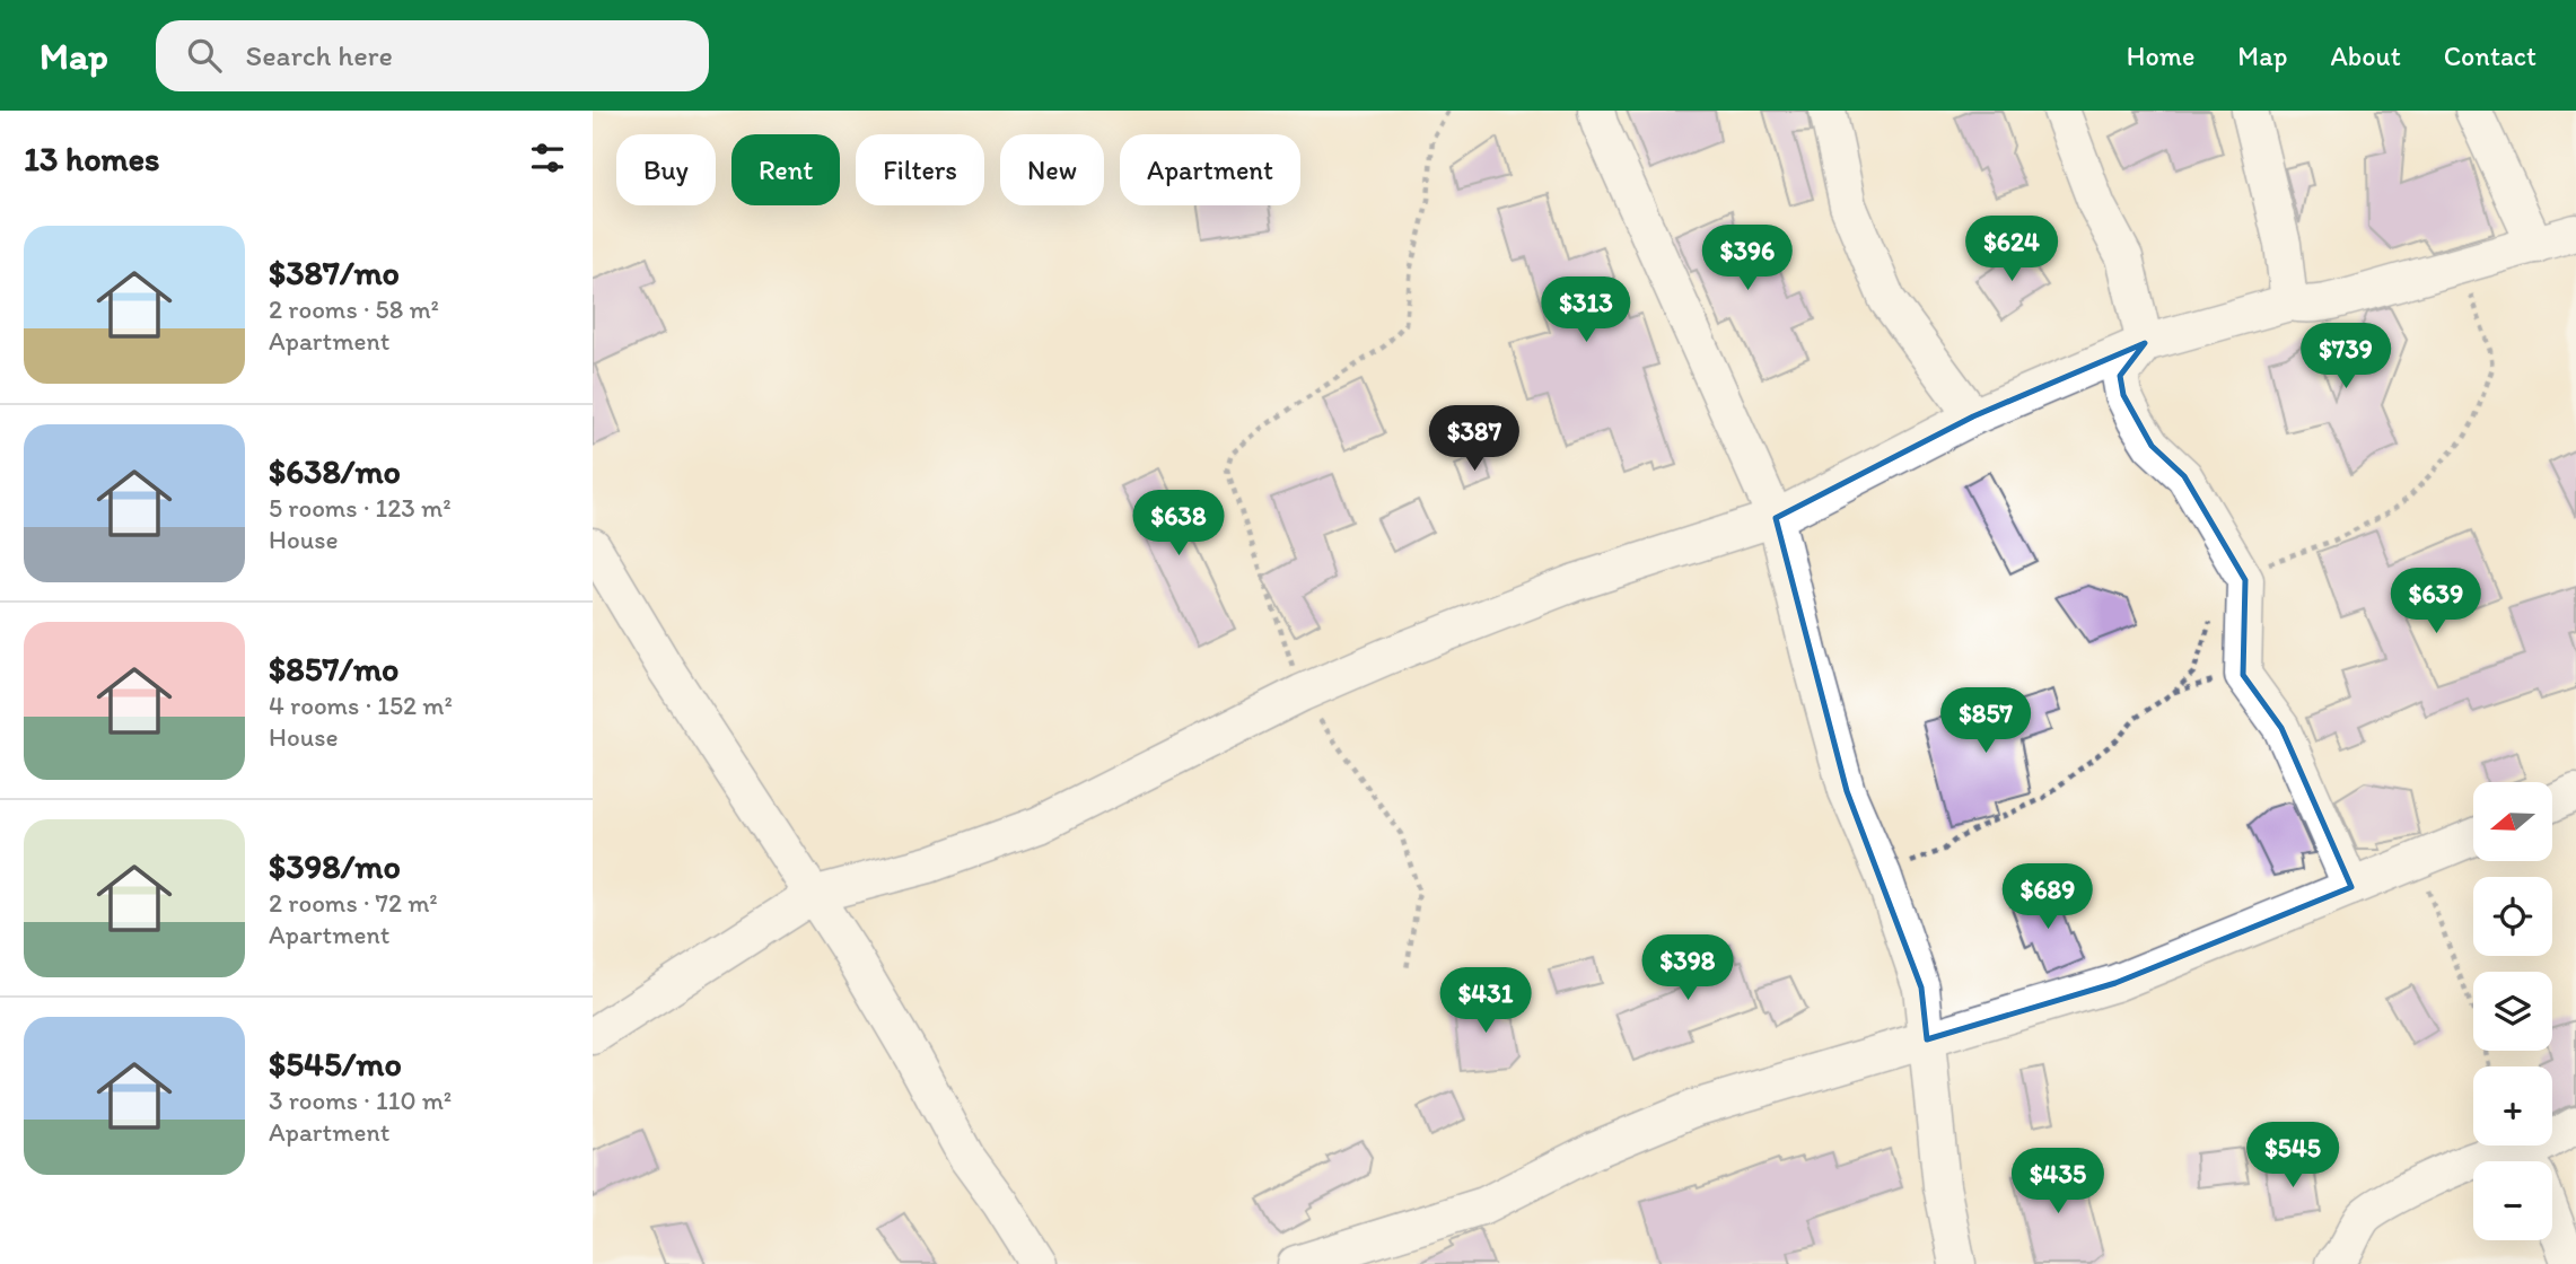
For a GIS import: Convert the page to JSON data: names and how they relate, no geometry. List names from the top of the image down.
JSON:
{
  "north": "left",
  "page": {
    "header": "Map",
    "search": "Search here",
    "nav": [
      "Home",
      "Map",
      "About",
      "Contact"
    ],
    "heading": "13 homes",
    "chip": [
      "Buy",
      "Rent",
      "Filters",
      "New",
      "Apartment"
    ],
    "list": [
      {
        "name": "$387/mo",
        "note": "2 rooms · 58 m² · Apartment"
      },
      {
        "name": "$638/mo",
        "note": "5 rooms · 123 m² · House"
      },
      {
        "name": "$857/mo",
        "note": "4 rooms · 152 m² · House"
      },
      {
        "name": "$398/mo",
        "note": "2 rooms · 72 m² · Apartment"
      },
      {
        "name": "$545/mo",
        "note": "3 rooms · 110 m² · Apartment"
      }
    ],
    "price": [
      "$624",
      "$396",
      "$313",
      "$739",
      "$387",
      "$638",
      "$639",
      "$857",
      "$689",
      "$398",
      "$431",
      "$545",
      "$435"
    ],
    "map_buttons": ["+", "−"]
  }
}
